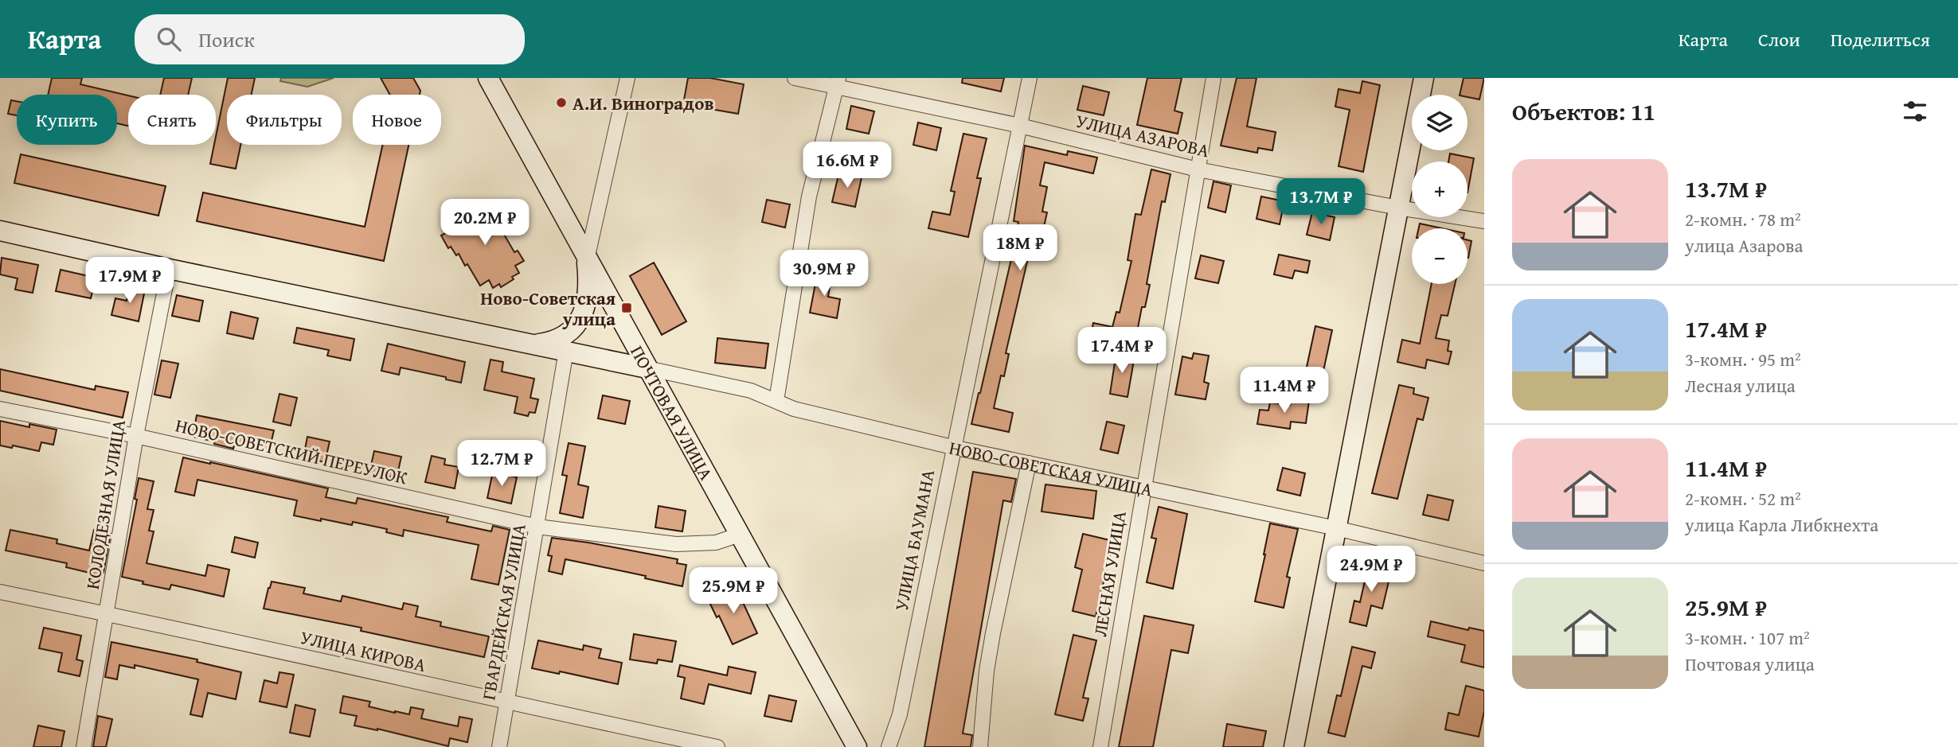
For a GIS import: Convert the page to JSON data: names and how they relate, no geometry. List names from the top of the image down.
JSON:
{
  "streets": {
    "main road": ["ПОЧТОВАЯ УЛИЦА", "НОВО-СОВЕТСКАЯ УЛИЦА"],
    "street": [
      "УЛИЦА АЗАРОВА",
      "НОВО-СОВЕТСКИЙ ПЕРЕУЛОК",
      "КОЛОДЕЗНАЯ УЛИЦА",
      "УЛИЦА БАУМАНА",
      "ЛЕСНАЯ УЛИЦА",
      "ГВАРДЕЙСКАЯ УЛИЦА",
      "УЛИЦА КИРОВА"
    ]
  },
  "crossings": [
    ["УЛИЦА АЗАРОВА", "УЛИЦА БАУМАНА"],
    ["УЛИЦА АЗАРОВА", "ЛЕСНАЯ УЛИЦА"],
    ["ПОЧТОВАЯ УЛИЦА", "НОВО-СОВЕТСКИЙ ПЕРЕУЛОК"],
    ["ПОЧТОВАЯ УЛИЦА", "НОВО-СОВЕТСКАЯ УЛИЦА"],
    ["НОВО-СОВЕТСКИЙ ПЕРЕУЛОК", "КОЛОДЕЗНАЯ УЛИЦА"],
    ["НОВО-СОВЕТСКИЙ ПЕРЕУЛОК", "ГВАРДЕЙСКАЯ УЛИЦА"],
    ["НОВО-СОВЕТСКАЯ УЛИЦА", "КОЛОДЕЗНАЯ УЛИЦА"],
    ["НОВО-СОВЕТСКАЯ УЛИЦА", "УЛИЦА БАУМАНА"],
    ["НОВО-СОВЕТСКАЯ УЛИЦА", "ЛЕСНАЯ УЛИЦА"],
    ["НОВО-СОВЕТСКАЯ УЛИЦА", "ГВАРДЕЙСКАЯ УЛИЦА"],
    ["КОЛОДЕЗНАЯ УЛИЦА", "УЛИЦА КИРОВА"],
    ["ГВАРДЕЙСКАЯ УЛИЦА", "УЛИЦА КИРОВА"]
  ],
  "places": {
    "other": ["А.И. Виноградов"],
    "transit": ["Ново-Советская улица"]
  },
  "page": {
    "header": "Карта",
    "search": "Поиск",
    "nav": ["Карта", "Слои", "Поделиться"],
    "heading": "Объектов: 11",
    "map_buttons": ["+", "−"],
    "chip": [
      "Купить",
      "Снять",
      "Фильтры",
      "Новое"
    ],
    "price": [
      "16.6M ₽",
      "13.7M ₽",
      "20.2M ₽",
      "18M ₽",
      "30.9M ₽",
      "17.9M ₽",
      "17.4M ₽",
      "11.4M ₽",
      "12.7M ₽",
      "24.9M ₽",
      "25.9M ₽"
    ],
    "list": [
      {
        "name": "13.7M ₽",
        "note": "2-комн. · 78 m² · улица Азарова"
      },
      {
        "name": "17.4M ₽",
        "note": "3-комн. · 95 m² · Лесная улица"
      },
      {
        "name": "11.4M ₽",
        "note": "2-комн. · 52 m² · улица Карла Либкнехта"
      },
      {
        "name": "25.9M ₽",
        "note": "3-комн. · 107 m² · Почтовая улица"
      }
    ]
  }
}
